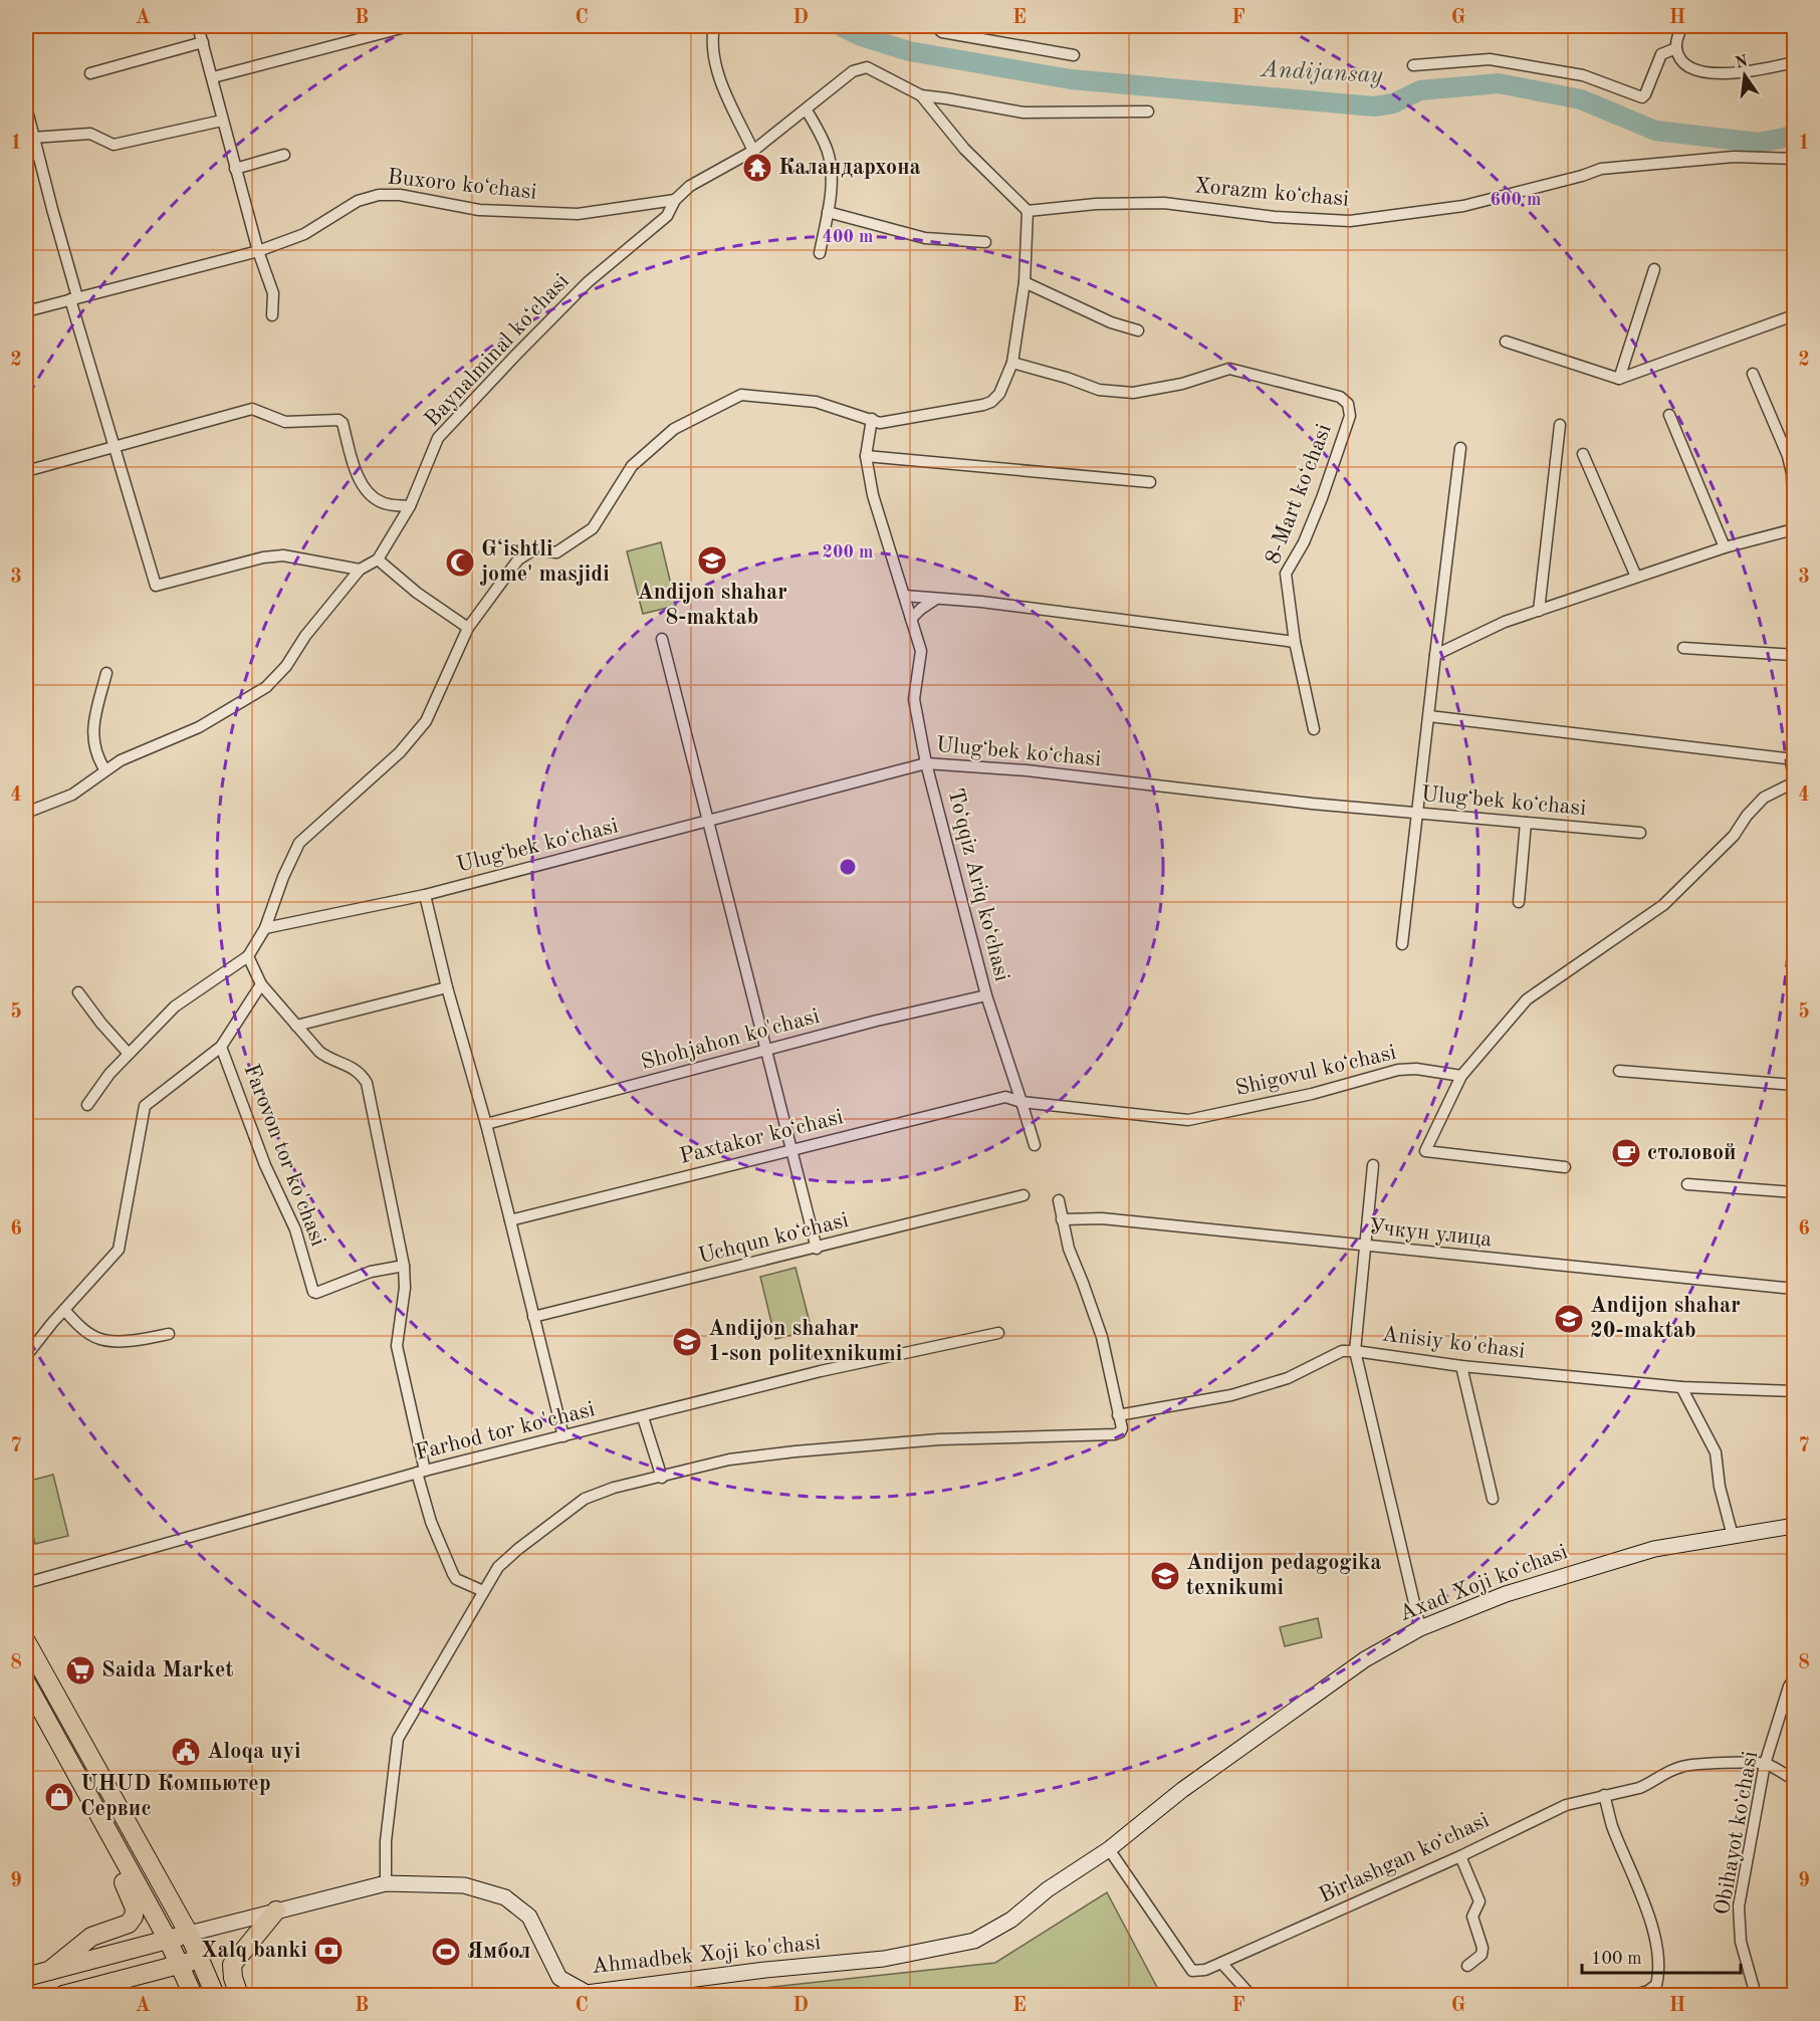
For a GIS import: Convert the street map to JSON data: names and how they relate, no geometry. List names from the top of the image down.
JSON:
{
  "streets": {
    "street": [
      "Buxoro koʻchasi",
      "Xorazm koʻchasi",
      "Baynalminal koʻchasi",
      "8-Mart koʻchasi",
      "Ulugʻbek koʻchasi",
      "Toʻqqiz Ariq koʻchasi",
      "Shohjahon ko'chasi",
      "Shigovul koʻchasi",
      "Paxtakor koʻchasi",
      "Farovon tor ko'chasi",
      "Учкун улица",
      "Uchqun koʻchasi",
      "Anisiy ko'chasi",
      "Farhod tor ko'chasi",
      "Axad Xoji koʻchasi",
      "Obihayot koʻchasi",
      "Birlashgan koʻchasi",
      "Ahmadbek Xoji ko'chasi"
    ]
  },
  "crossings": [
    ["Buxoro koʻchasi", "Baynalminal koʻchasi"],
    ["Ulugʻbek koʻchasi", "Toʻqqiz Ariq koʻchasi"],
    ["Toʻqqiz Ariq koʻchasi", "Shohjahon ko'chasi"],
    ["Toʻqqiz Ariq koʻchasi", "Shigovul koʻchasi"],
    ["Toʻqqiz Ariq koʻchasi", "Paxtakor koʻchasi"],
    ["Shigovul koʻchasi", "Paxtakor koʻchasi"],
    ["Axad Xoji koʻchasi", "Birlashgan koʻchasi"],
    ["Axad Xoji koʻchasi", "Ahmadbek Xoji ko'chasi"],
    ["Obihayot koʻchasi", "Birlashgan koʻchasi"],
    ["Birlashgan koʻchasi", "Ahmadbek Xoji ko'chasi"]
  ],
  "water": ["Andijansay"],
  "places": {
    "temple": ["Каландархона"],
    "school or university": [
      "Andijon shahar 8-maktab",
      "Andijon shahar 20-maktab",
      "Andijon shahar 1-son politexnikumi",
      "Andijon pedagogika texnikumi"
    ],
    "mosque": ["Gʻishtli jome' masjidi"],
    "cafe": ["столовой"],
    "supermarket": ["Saida Market"],
    "public building": ["Aloqa uyi"],
    "shop": ["UHUD Компьютер Сервис"],
    "bank": ["Xalq banki"],
    "sports": ["Ямбол"]
  },
  "scale_bar": "100 m",
  "north": "top",
  "grid": {
    "columns": [
      "A",
      "B",
      "C",
      "D",
      "E",
      "F",
      "G",
      "H"
    ],
    "rows": [
      "1",
      "2",
      "3",
      "4",
      "5",
      "6",
      "7",
      "8",
      "9"
    ]
  },
  "rings": ["600 m", "400 m", "200 m"]
}
